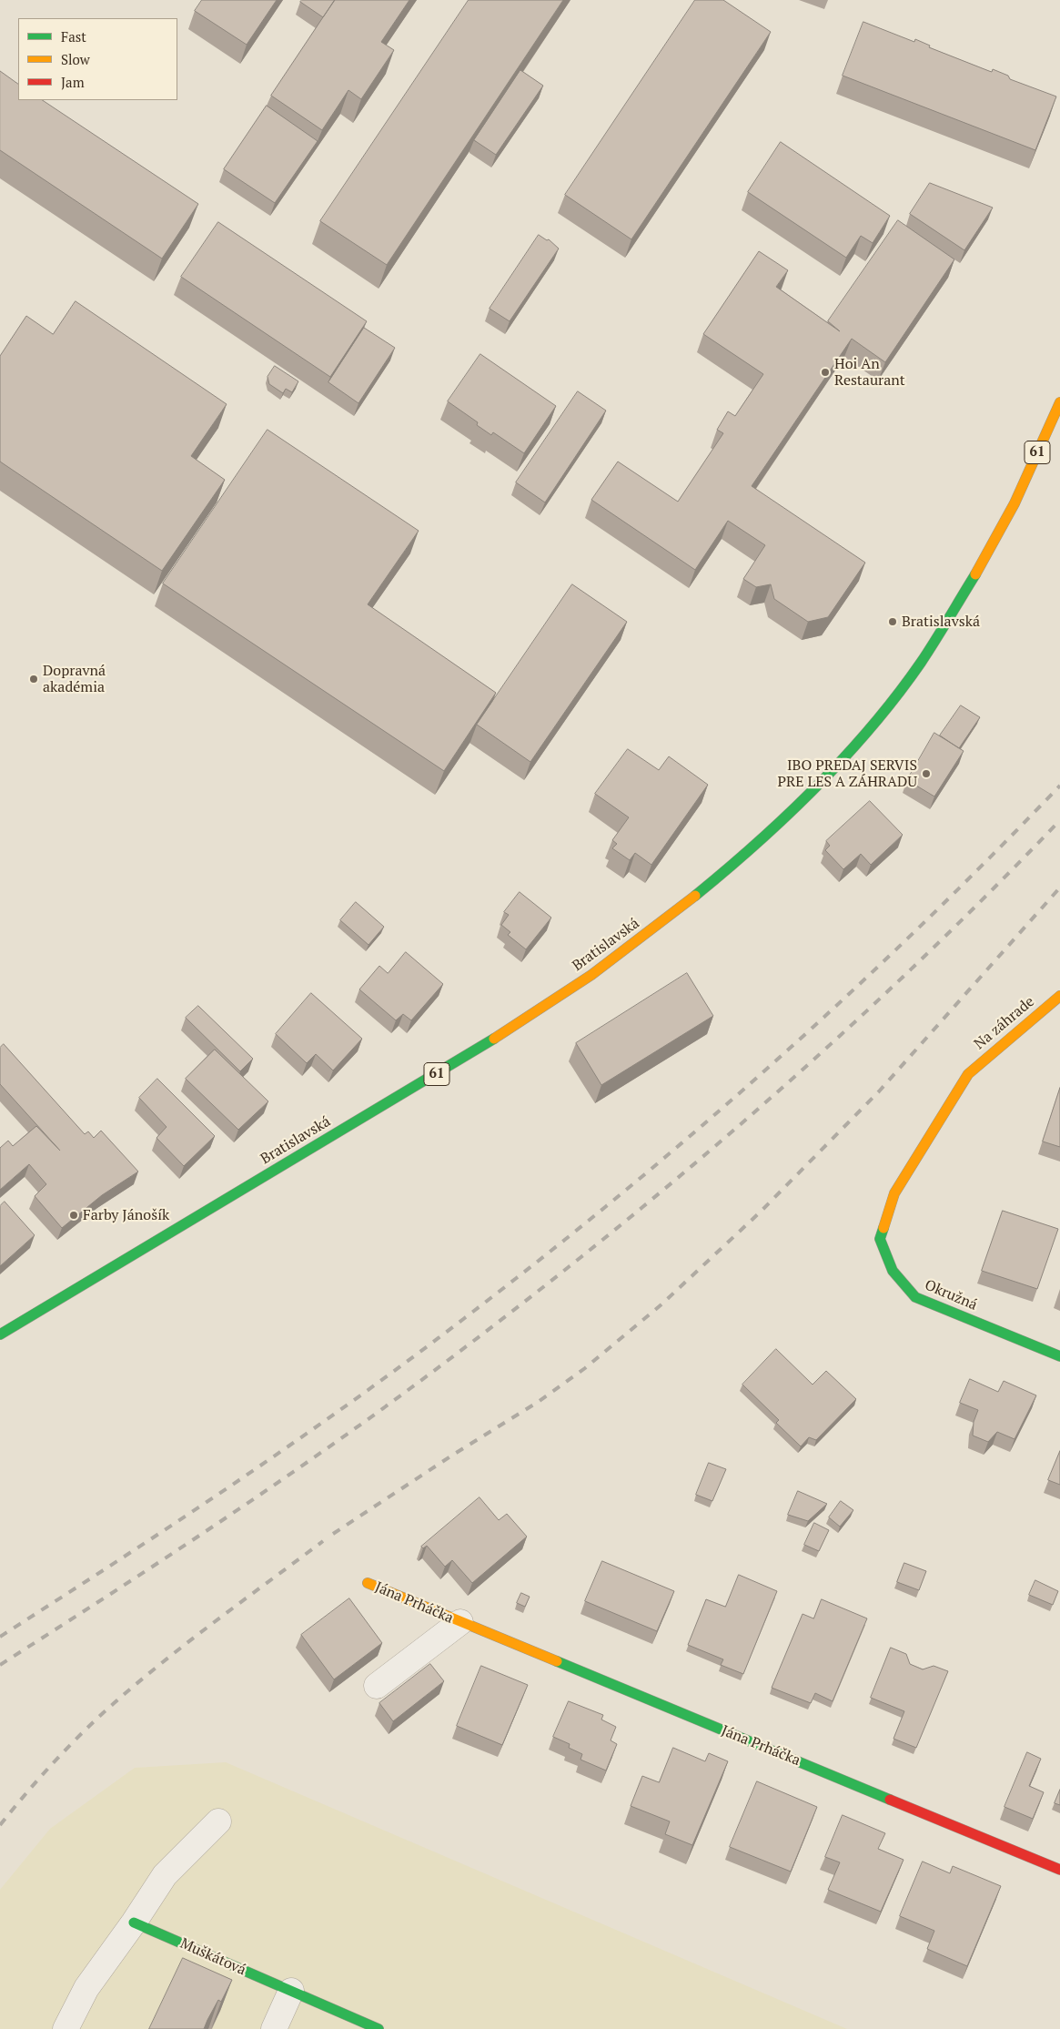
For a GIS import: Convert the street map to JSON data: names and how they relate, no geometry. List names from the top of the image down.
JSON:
{
  "streets": {
    "street": [
      "61",
      "Bratislavská",
      "Na záhrade",
      "Okružná",
      "Jána Prháčka",
      "Muškátová"
    ]
  },
  "crossings": [
    ["Na záhrade", "Okružná"]
  ],
  "places": [
    "Hoi An Restaurant",
    "Bratislavská",
    "Dopravná akadémia",
    "IBO PREDAJ SERVIS PRE LES A ZÁHRADU",
    "Farby Jánošík"
  ],
  "legend": ["Fast", "Slow", "Jam"]
}
